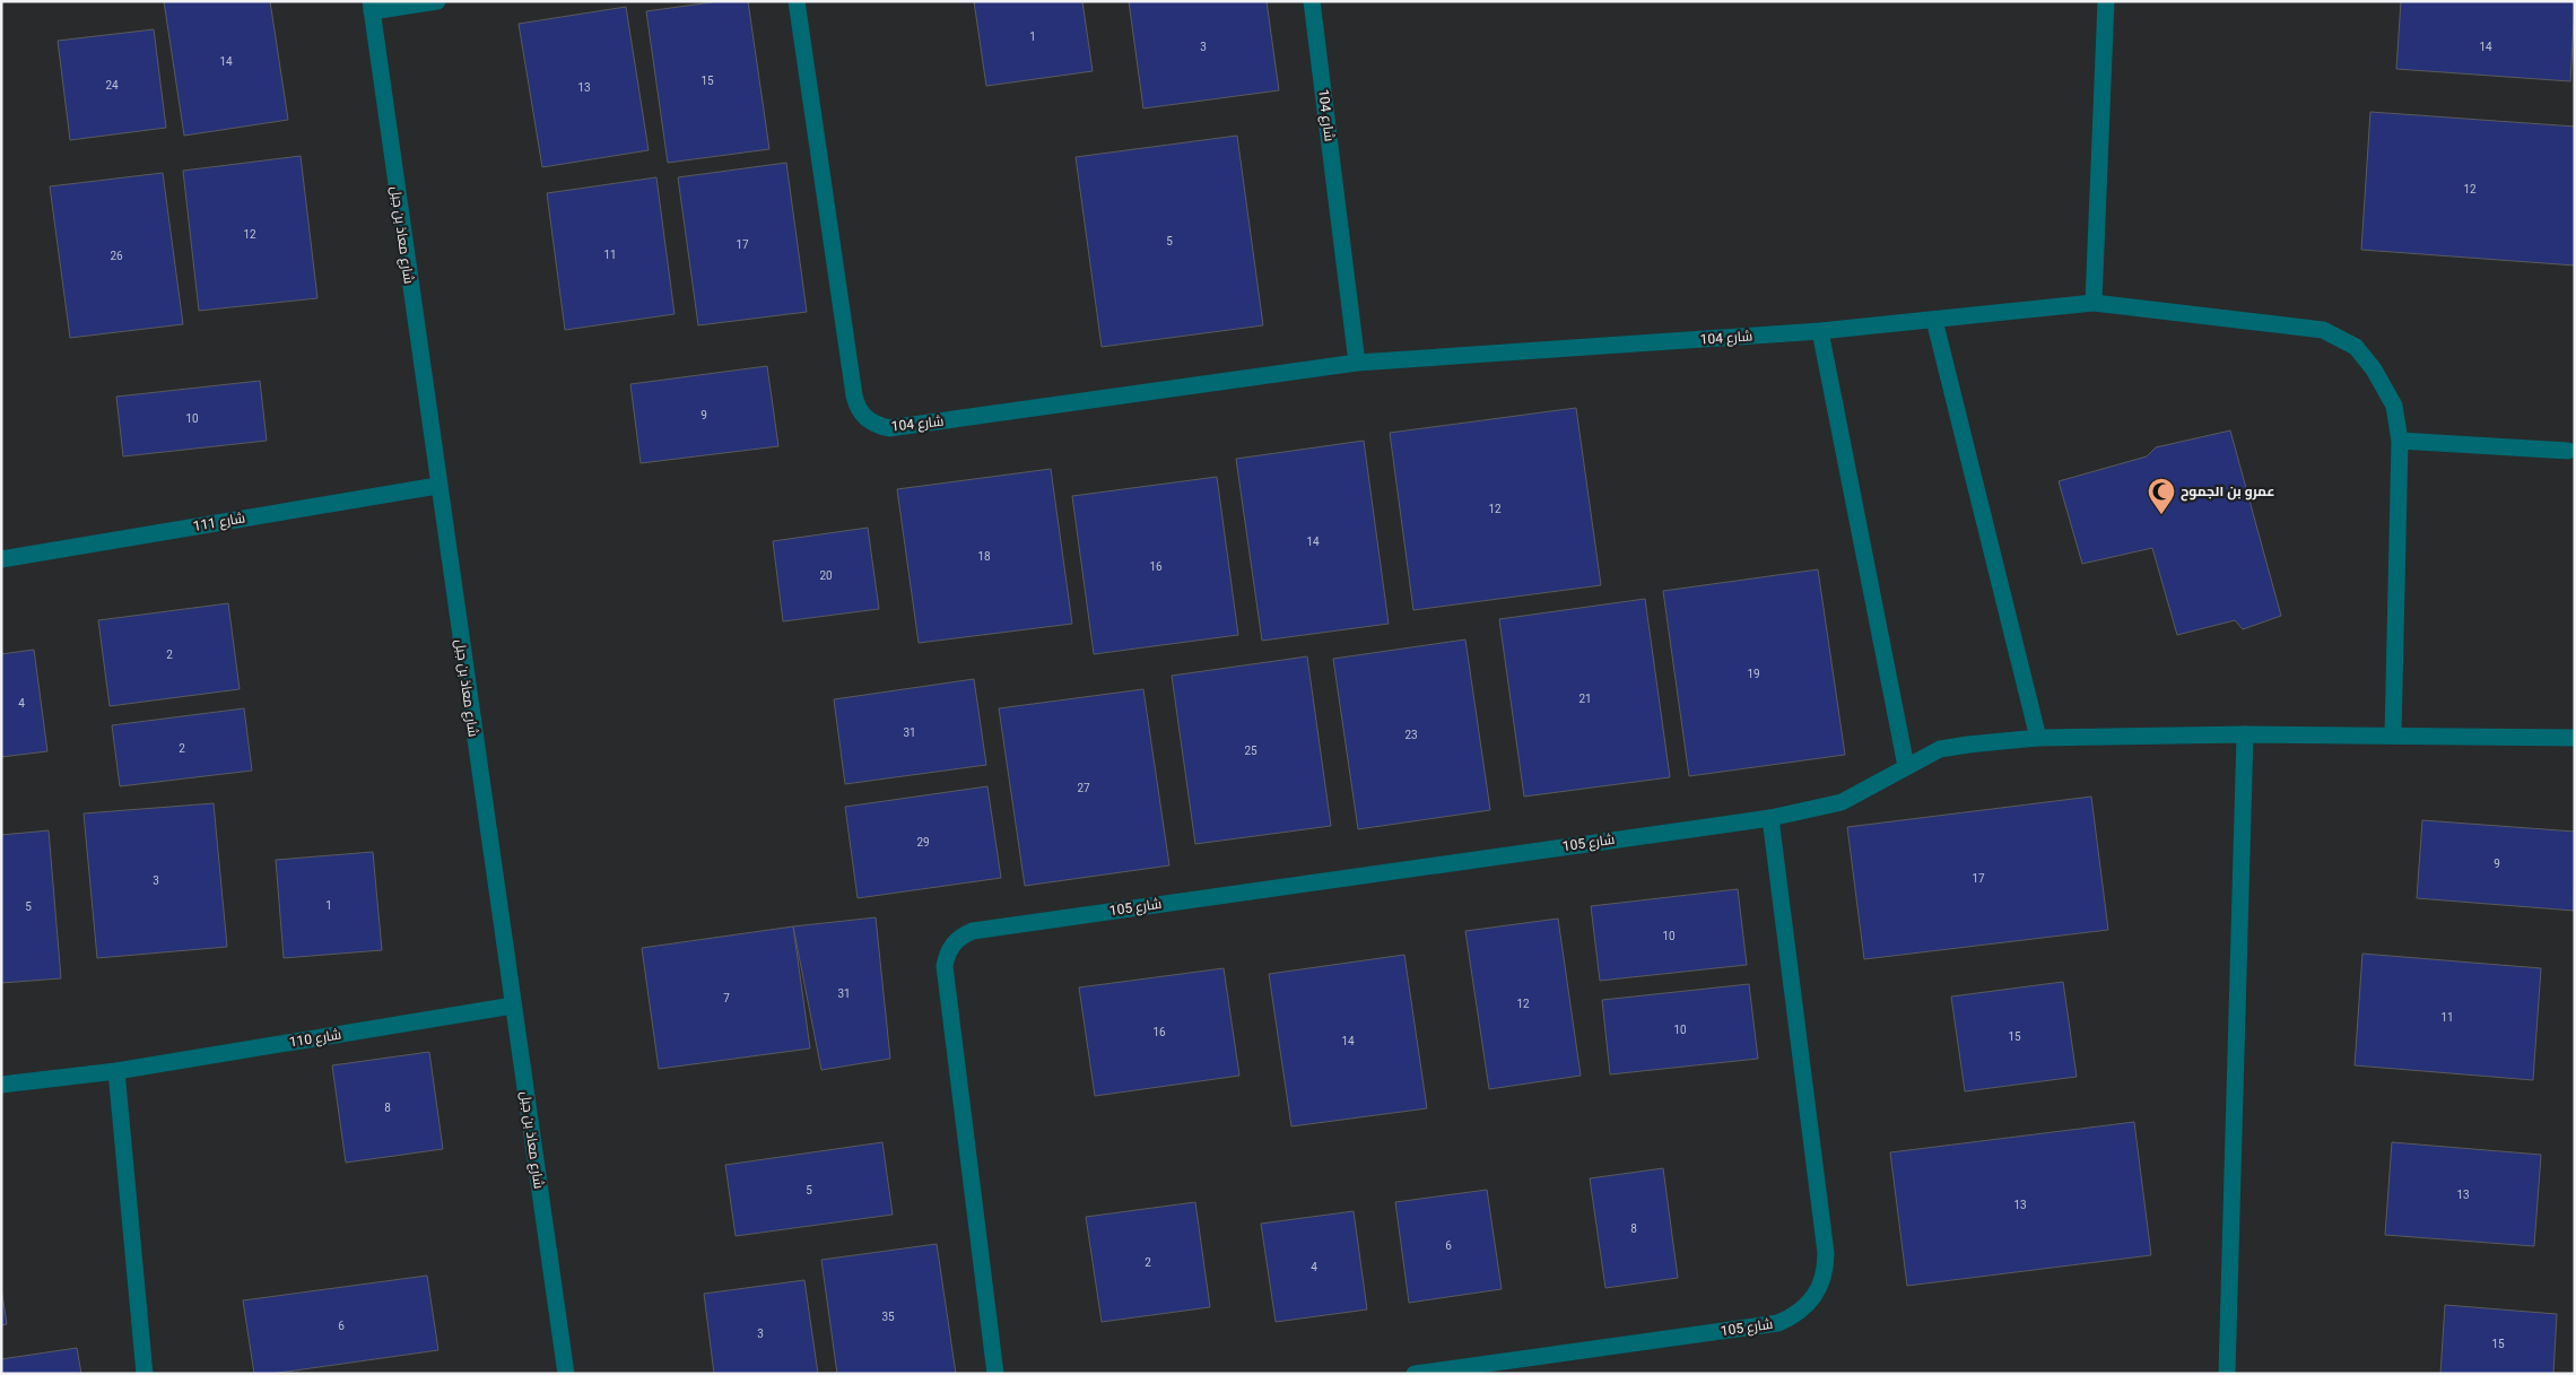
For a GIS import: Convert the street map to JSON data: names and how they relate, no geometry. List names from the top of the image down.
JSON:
{
  "streets": {
    "street": [
      "شارع 104",
      "شارع معاذ بن جبل",
      "شارع 111",
      "شارع 105",
      "شارع 110"
    ]
  },
  "crossings": [
    ["شارع معاذ بن جبل", "شارع 111"],
    ["شارع معاذ بن جبل", "شارع 110"]
  ],
  "places": {
    "mosque": ["عمرو بن الجموح"]
  },
  "house_numbers": [
    "1",
    "3",
    "14",
    "14",
    "15",
    "24",
    "13",
    "12",
    "12",
    "5",
    "17",
    "11",
    "26",
    "9",
    "10",
    "12",
    "14",
    "18",
    "16",
    "20",
    "2",
    "19",
    "21",
    "4",
    "31",
    "23",
    "2",
    "25",
    "27",
    "29",
    "9",
    "17",
    "3",
    "1",
    "5",
    "10",
    "31",
    "7",
    "12",
    "11",
    "10",
    "16",
    "15",
    "14",
    "8",
    "5",
    "13",
    "13",
    "8",
    "6",
    "2",
    "4",
    "35",
    "6",
    "3",
    "15"
  ]
}
